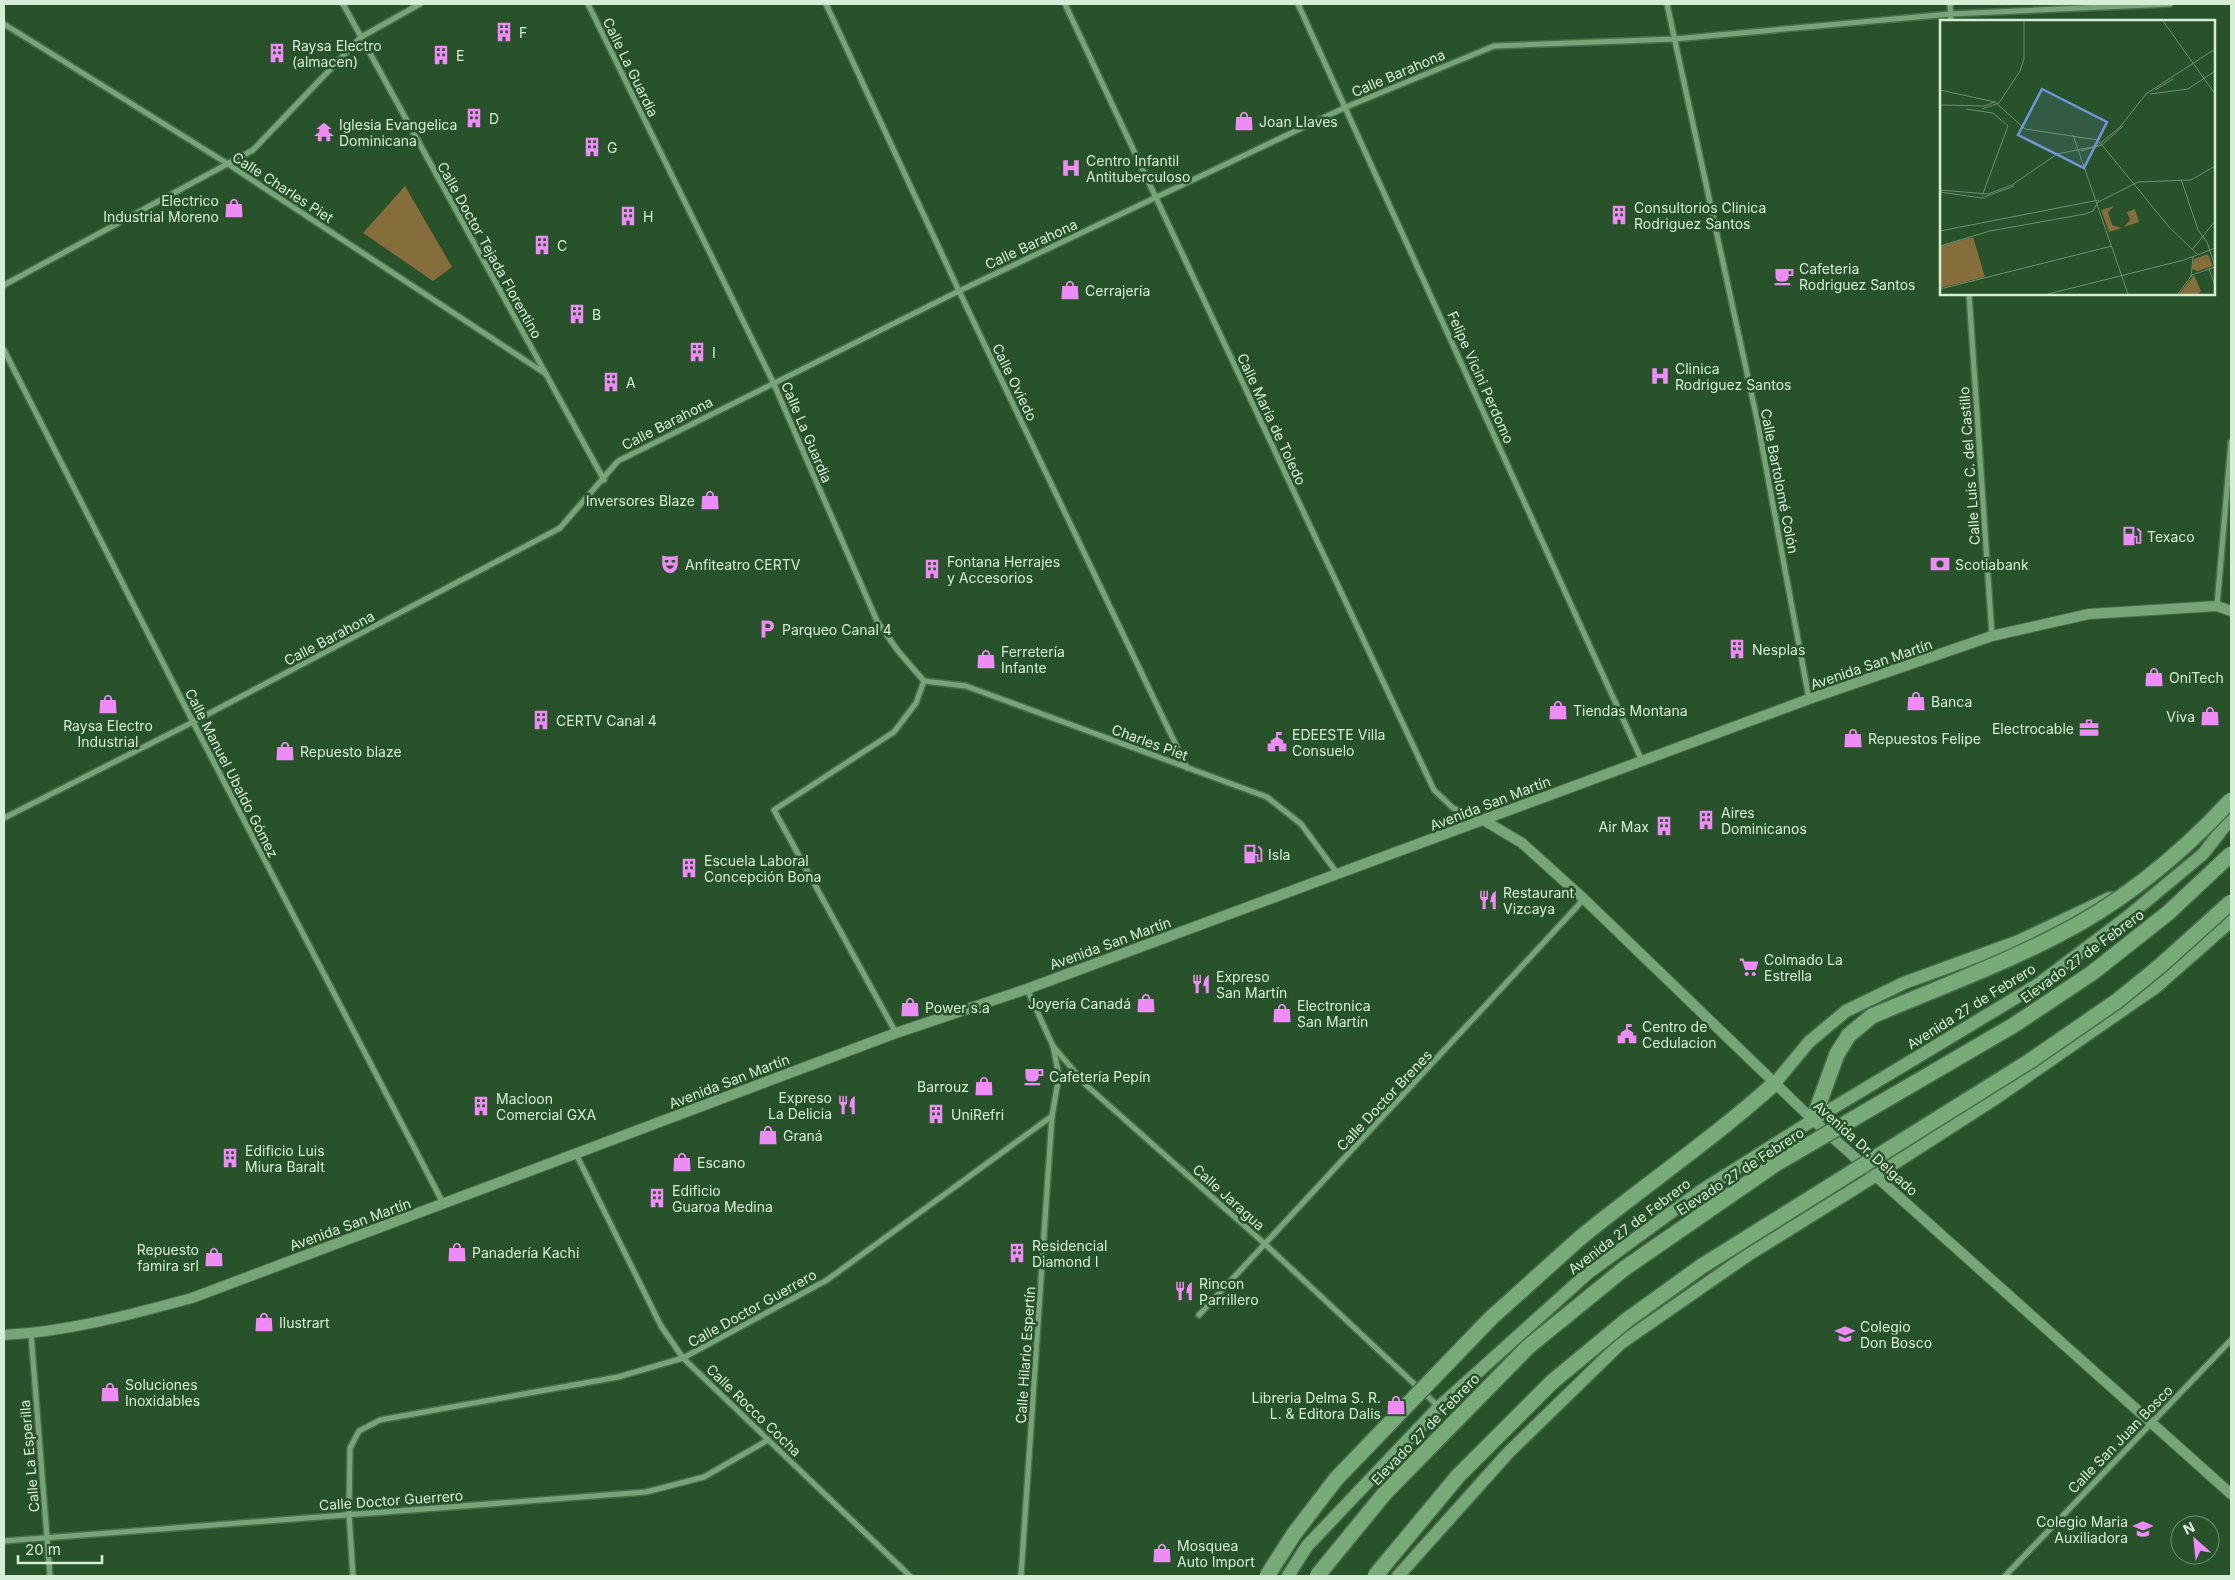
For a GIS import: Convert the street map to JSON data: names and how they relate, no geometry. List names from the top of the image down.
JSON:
{
  "streets": {
    "highway": ["Elevado 27 de Febrero"],
    "main road": ["Avenida San Martín", "Avenida 27 de Febrero", "Avenida Dr. Delgado"],
    "street": [
      "Calle La Guardia",
      "Calle Barahona",
      "Calle Charles Piet",
      "Calle Doctor Tejada Florentino",
      "Felipe Vicini Perdomo",
      "Calle Oviedo",
      "Calle María de Toledo",
      "Calle Luis C. del Castillo",
      "Calle Bartolomé Colón",
      "Charles Piet",
      "Calle Manuel Ubaldo Gómez",
      "Calle Doctor Brenes",
      "Calle Jaragua",
      "Calle Doctor Guerrero",
      "Calle Hilario Espertín",
      "Calle Rocco Cocha",
      "Calle San Juan Bosco",
      "Calle La Esperilla"
    ]
  },
  "crossings": [
    ["Calle La Guardia", "Calle Barahona"],
    ["Calle La Guardia", "Charles Piet"],
    ["Calle Barahona", "Calle Doctor Tejada Florentino"],
    ["Calle Barahona", "Felipe Vicini Perdomo"],
    ["Calle Barahona", "Calle Oviedo"],
    ["Calle Barahona", "Calle María de Toledo"],
    ["Calle Barahona", "Calle Bartolomé Colón"],
    ["Calle Barahona", "Calle Manuel Ubaldo Gómez"],
    ["Calle Charles Piet", "Calle Doctor Tejada Florentino"],
    ["Felipe Vicini Perdomo", "Avenida San Martín"],
    ["Calle Oviedo", "Charles Piet"],
    ["Calle María de Toledo", "Avenida San Martín"],
    ["Calle María de Toledo", "Avenida Dr. Delgado"],
    ["Calle Luis C. del Castillo", "Avenida San Martín"],
    ["Calle Bartolomé Colón", "Avenida San Martín"],
    ["Avenida San Martín", "Charles Piet"],
    ["Avenida San Martín", "Calle Manuel Ubaldo Gómez"],
    ["Avenida San Martín", "Avenida Dr. Delgado"],
    ["Avenida San Martín", "Calle Jaragua"],
    ["Avenida San Martín", "Calle Rocco Cocha"],
    ["Avenida San Martín", "Calle La Esperilla"],
    ["Avenida 27 de Febrero", "Avenida Dr. Delgado"],
    ["Avenida 27 de Febrero", "Calle Jaragua"],
    ["Calle Doctor Brenes", "Avenida Dr. Delgado"],
    ["Calle Doctor Brenes", "Calle Jaragua"],
    ["Avenida Dr. Delgado", "Calle San Juan Bosco"],
    ["Calle Jaragua", "Calle Hilario Espertín"],
    ["Calle Doctor Guerrero", "Calle Hilario Espertín"],
    ["Calle Doctor Guerrero", "Calle Rocco Cocha"],
    ["Calle Doctor Guerrero", "Calle La Esperilla"]
  ],
  "places": {
    "building": [
      "F",
      "Raysa Electro (almacen)",
      "E",
      "D",
      "G",
      "Consultorios Clinica Rodriguez Santos",
      "H",
      "C",
      "B",
      "I",
      "A",
      "Fontana Herrajes y Accesorios",
      "Nesplas",
      "CERTV Canal 4",
      "Aires Dominicanos",
      "Air Max",
      "Escuela Laboral Concepción Bona",
      "Macloon Comercial GXA",
      "UniRefri",
      "Edificio Luis Miura Baralt",
      "Edificio Guaroa Medina",
      "Residencial Diamond I"
    ],
    "shop": [
      "Joan Llaves",
      "Electrico Industrial Moreno",
      "Cerrajería",
      "Inversores Blaze",
      "Ferretería Infante",
      "OniTech",
      "Banca",
      "Raysa Electro Industrial",
      "Tiendas Montana",
      "Viva",
      "Repuestos Felipe",
      "Repuesto blaze",
      "Joyería Canadá",
      "Power s.a",
      "Electronica San Martín",
      "Barrouz",
      "Graná",
      "Escano",
      "Panadería Kachi",
      "Repuesto famira srl",
      "Ilustrart",
      "Soluciones Inoxidables",
      "Libreria Delma S. R. L. & Editora Dalis",
      "Mosquea Auto Import"
    ],
    "temple": ["Iglesia Evangelica Dominicana"],
    "hospital": ["Centro Infantil Antituberculoso", "Clinica Rodriguez Santos"],
    "cafe": ["Cafeteria Rodriguez Santos", "Cafetería Pepín"],
    "fuel station": ["Texaco", "Isla"],
    "theatre": ["Anfiteatro CERTV"],
    "bank": ["Scotiabank"],
    "parking": ["Parqueo Canal 4"],
    "office": ["Electrocable"],
    "public building": ["EDEESTE Villa Consuelo", "Centro de Cedulacion"],
    "restaurant": [
      "Restaurant Vizcaya",
      "Expreso San Martín",
      "Expreso La Delicia",
      "Rincon Parrillero"
    ],
    "supermarket": ["Colmado La Estrella"],
    "school or university": ["Colegio Don Bosco", "Colegio Maria Auxiliadora"]
  },
  "scale_bar": "20 m",
  "north": "top left"
}
